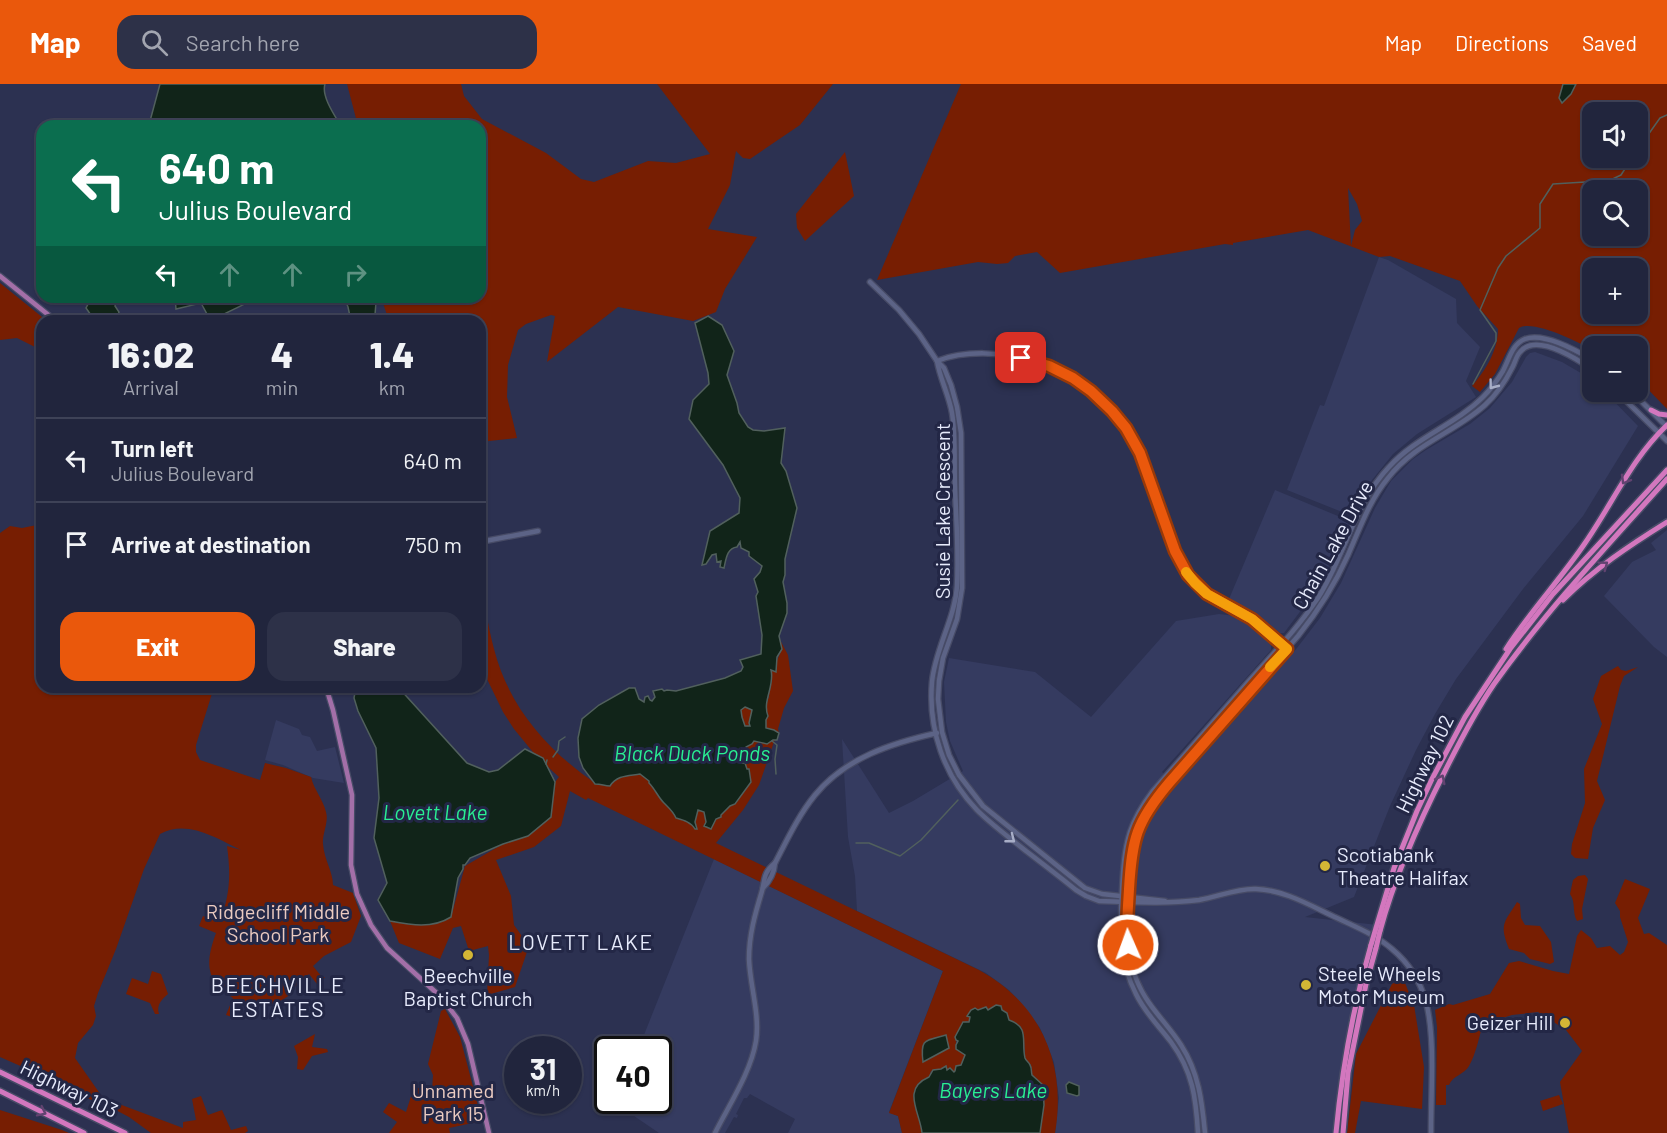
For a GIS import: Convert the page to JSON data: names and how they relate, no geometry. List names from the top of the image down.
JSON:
{
  "streets": {
    "highway": ["Highway 102", "Highway 103"],
    "street": ["Susie Lake Crescent", "Chain Lake Drive"]
  },
  "crossings": [
    ["Susie Lake Crescent", "Chain Lake Drive"]
  ],
  "districts": ["LOVETT LAKE", "BEECHVILLE ESTATES"],
  "water": ["Black Duck Ponds", "Lovett Lake", "Bayers Lake"],
  "parks": ["Ridgecliff Middle School Park", "Unnamed Park 15"],
  "places": [
    "Scotiabank Theatre Halifax",
    "Beechville Baptist Church",
    "Steele Wheels Motor Museum",
    "Geizer Hill"
  ],
  "page": {
    "header": "Map",
    "search": "Search here",
    "nav": ["Map", "Directions", "Saved"],
    "map_buttons": ["+", "−"],
    "turn": ["640 m", "Julius Boulevard"],
    "eta": [
      "16:02",
      "Arrival",
      "4",
      "min",
      "1.4",
      "km"
    ],
    "list": [
      {
        "name": "Turn left",
        "note": "Julius Boulevard",
        "value": "640 m"
      },
      {
        "name": "Arrive at destination",
        "value": "750 m"
      }
    ],
    "buttons": ["Exit", "Share"],
    "speed": "31 km/h",
    "limit": "40"
  }
}
